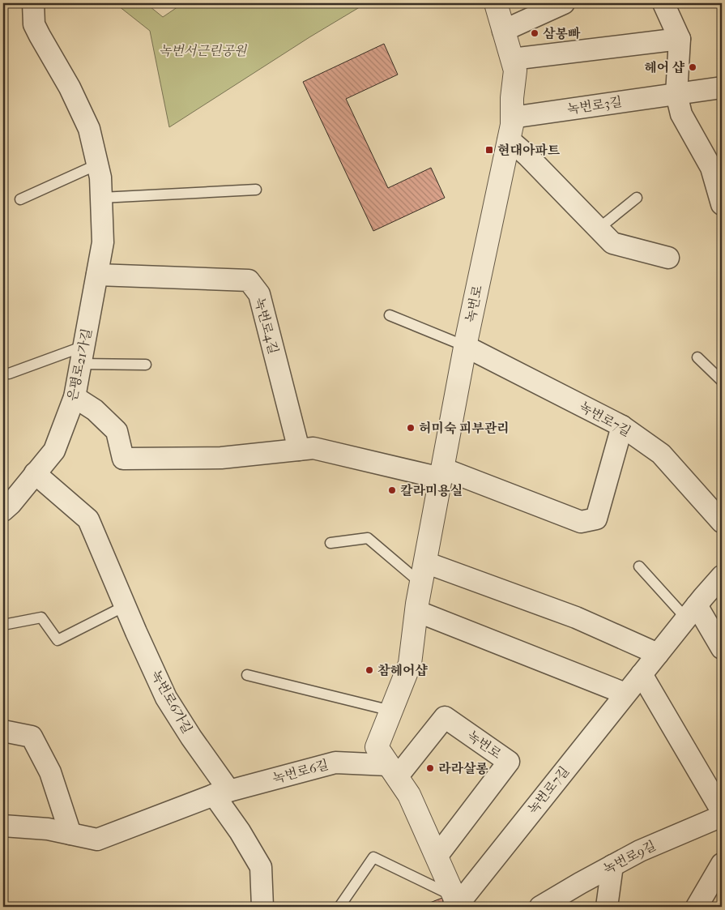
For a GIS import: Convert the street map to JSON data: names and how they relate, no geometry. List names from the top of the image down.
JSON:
{
  "streets": {
    "street": [
      "녹번로3길",
      "녹번로",
      "녹번로4길",
      "은평로21가길",
      "녹번로7길",
      "녹번로6가길",
      "녹번로6길",
      "녹번로9길"
    ]
  },
  "crossings": [
    ["녹번로3길", "녹번로"],
    ["녹번로", "녹번로7길"],
    ["녹번로", "녹번로6길"],
    ["녹번로4길", "은평로21가길"],
    ["은평로21가길", "녹번로6가길"],
    ["녹번로6가길", "녹번로6길"]
  ],
  "parks": ["녹번서근린공원"],
  "places": {
    "other": [
      "삼봉빠",
      "헤어 샵",
      "허미숙 피부관리",
      "칼라미용실",
      "참헤어샵",
      "라라살롱"
    ],
    "transit": ["현대아파트"]
  }
}
